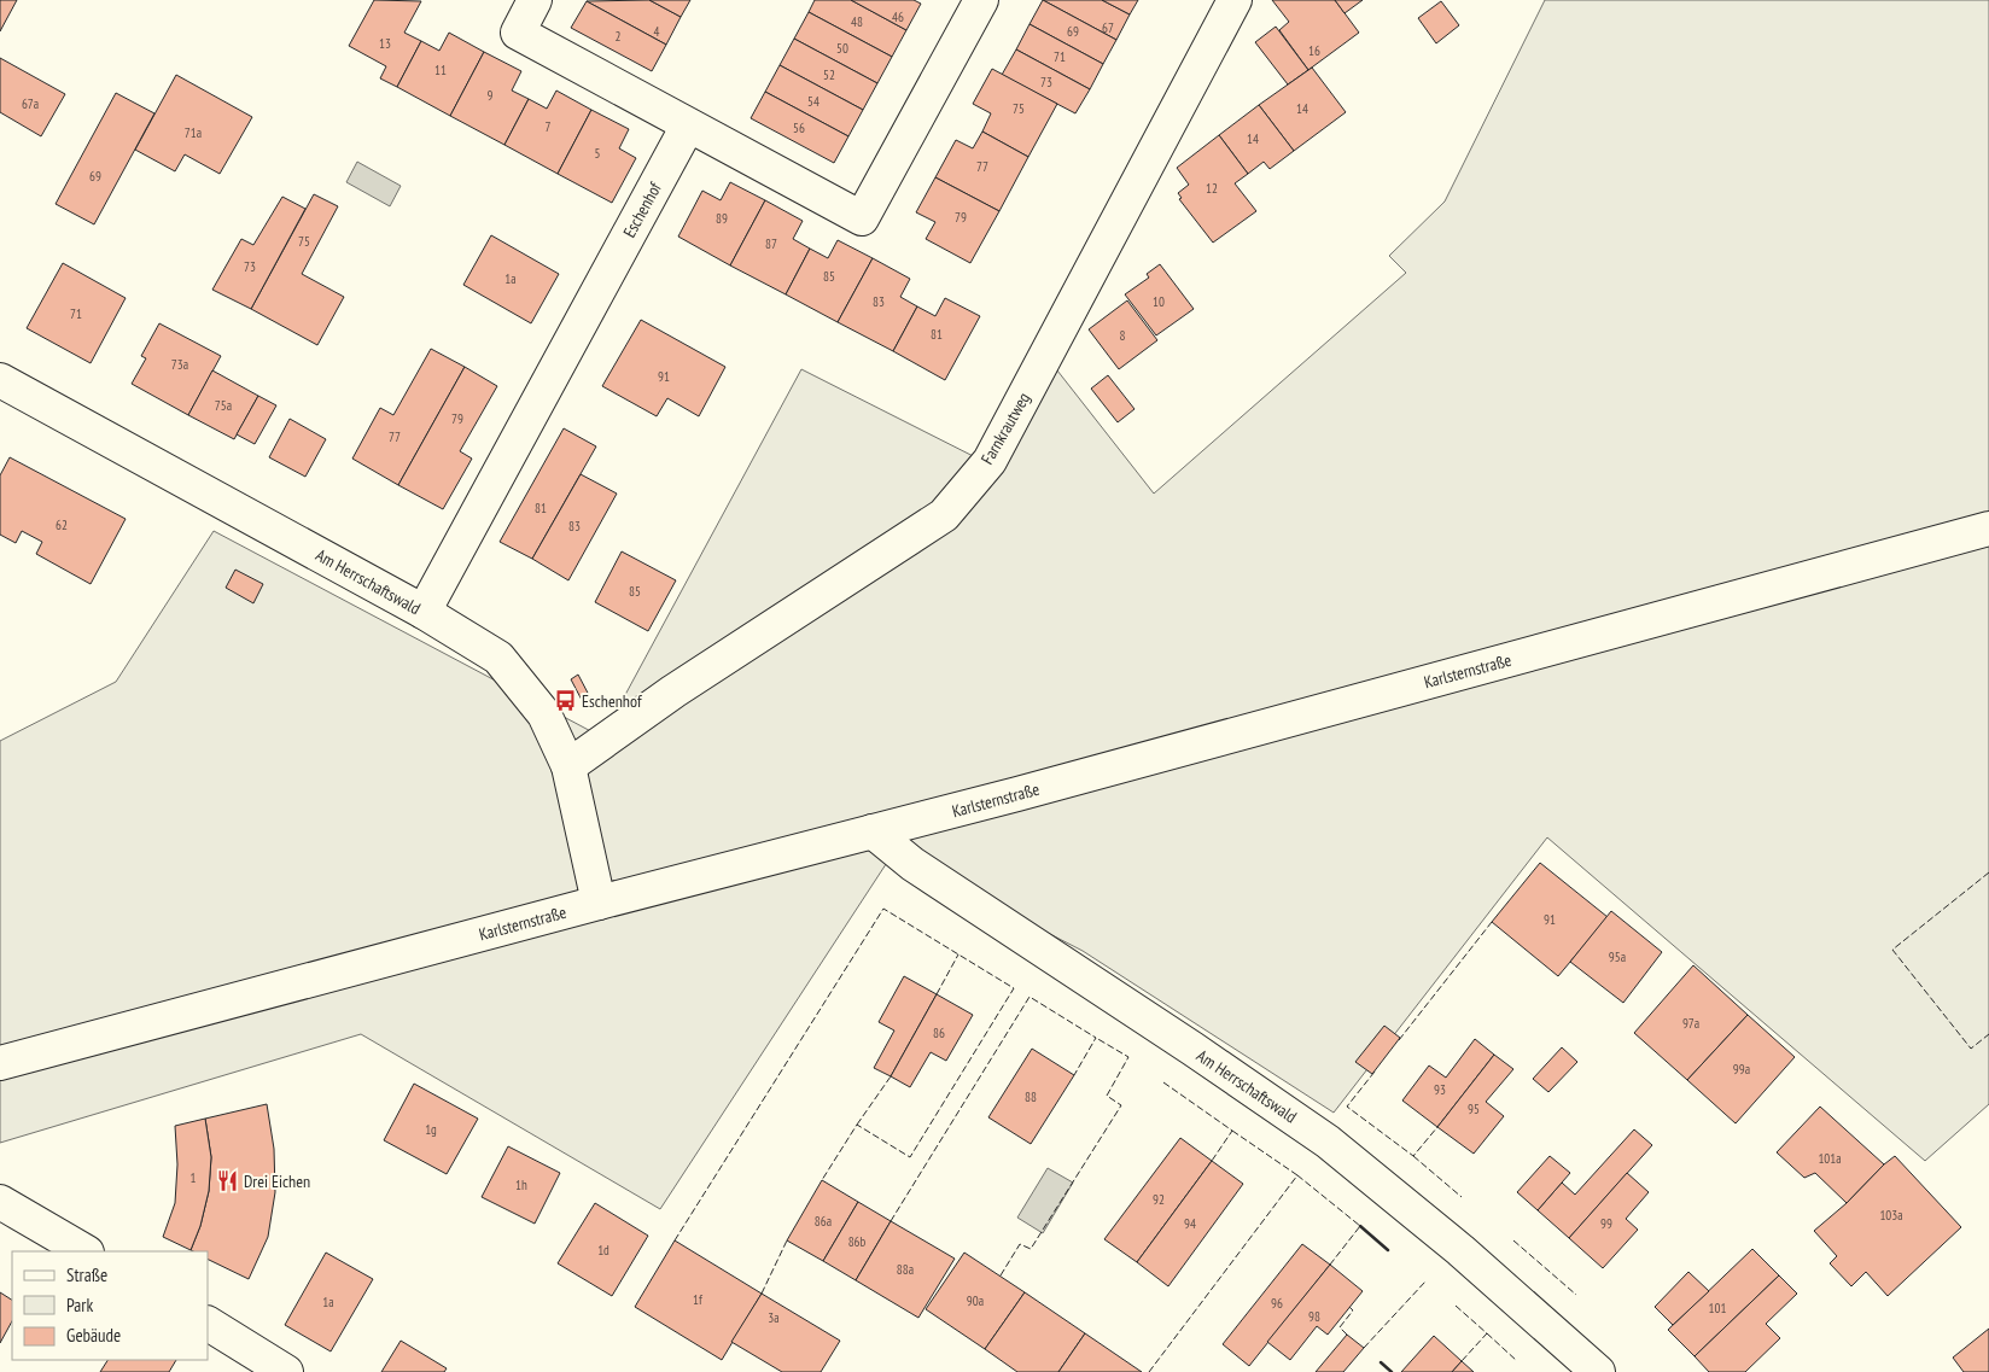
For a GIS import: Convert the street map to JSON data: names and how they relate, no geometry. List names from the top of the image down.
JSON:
{
  "streets": {
    "street": [
      "Eschenhof",
      "Farnkrautweg",
      "Am Herrschaftswald",
      "Karlsternstraße"
    ]
  },
  "crossings": [
    ["Eschenhof", "Am Herrschaftswald"],
    ["Farnkrautweg", "Am Herrschaftswald"],
    ["Am Herrschaftswald", "Karlsternstraße"]
  ],
  "places": {
    "bus stop": ["Eschenhof"],
    "restaurant": ["Drei Eichen"]
  },
  "house_numbers": [
    "46",
    "48",
    "67",
    "4",
    "69",
    "2",
    "13",
    "50",
    "16",
    "71",
    "11",
    "52",
    "73",
    "9",
    "54",
    "67a",
    "75",
    "14",
    "7",
    "56",
    "71a",
    "14",
    "5",
    "77",
    "69",
    "12",
    "79",
    "89",
    "75",
    "87",
    "73",
    "85",
    "1a",
    "83",
    "10",
    "71",
    "81",
    "8",
    "73a",
    "91",
    "75a",
    "79",
    "77",
    "81",
    "62",
    "83",
    "85",
    "91",
    "95a",
    "97a",
    "86",
    "99a",
    "93",
    "88",
    "95",
    "1g",
    "101a",
    "1",
    "1h",
    "92",
    "103a",
    "86a",
    "94",
    "99",
    "86b",
    "1d",
    "88a",
    "1f",
    "90a",
    "1a",
    "96",
    "101",
    "98",
    "3a"
  ],
  "legend": ["Straße", "Park", "Gebäude"]
}
